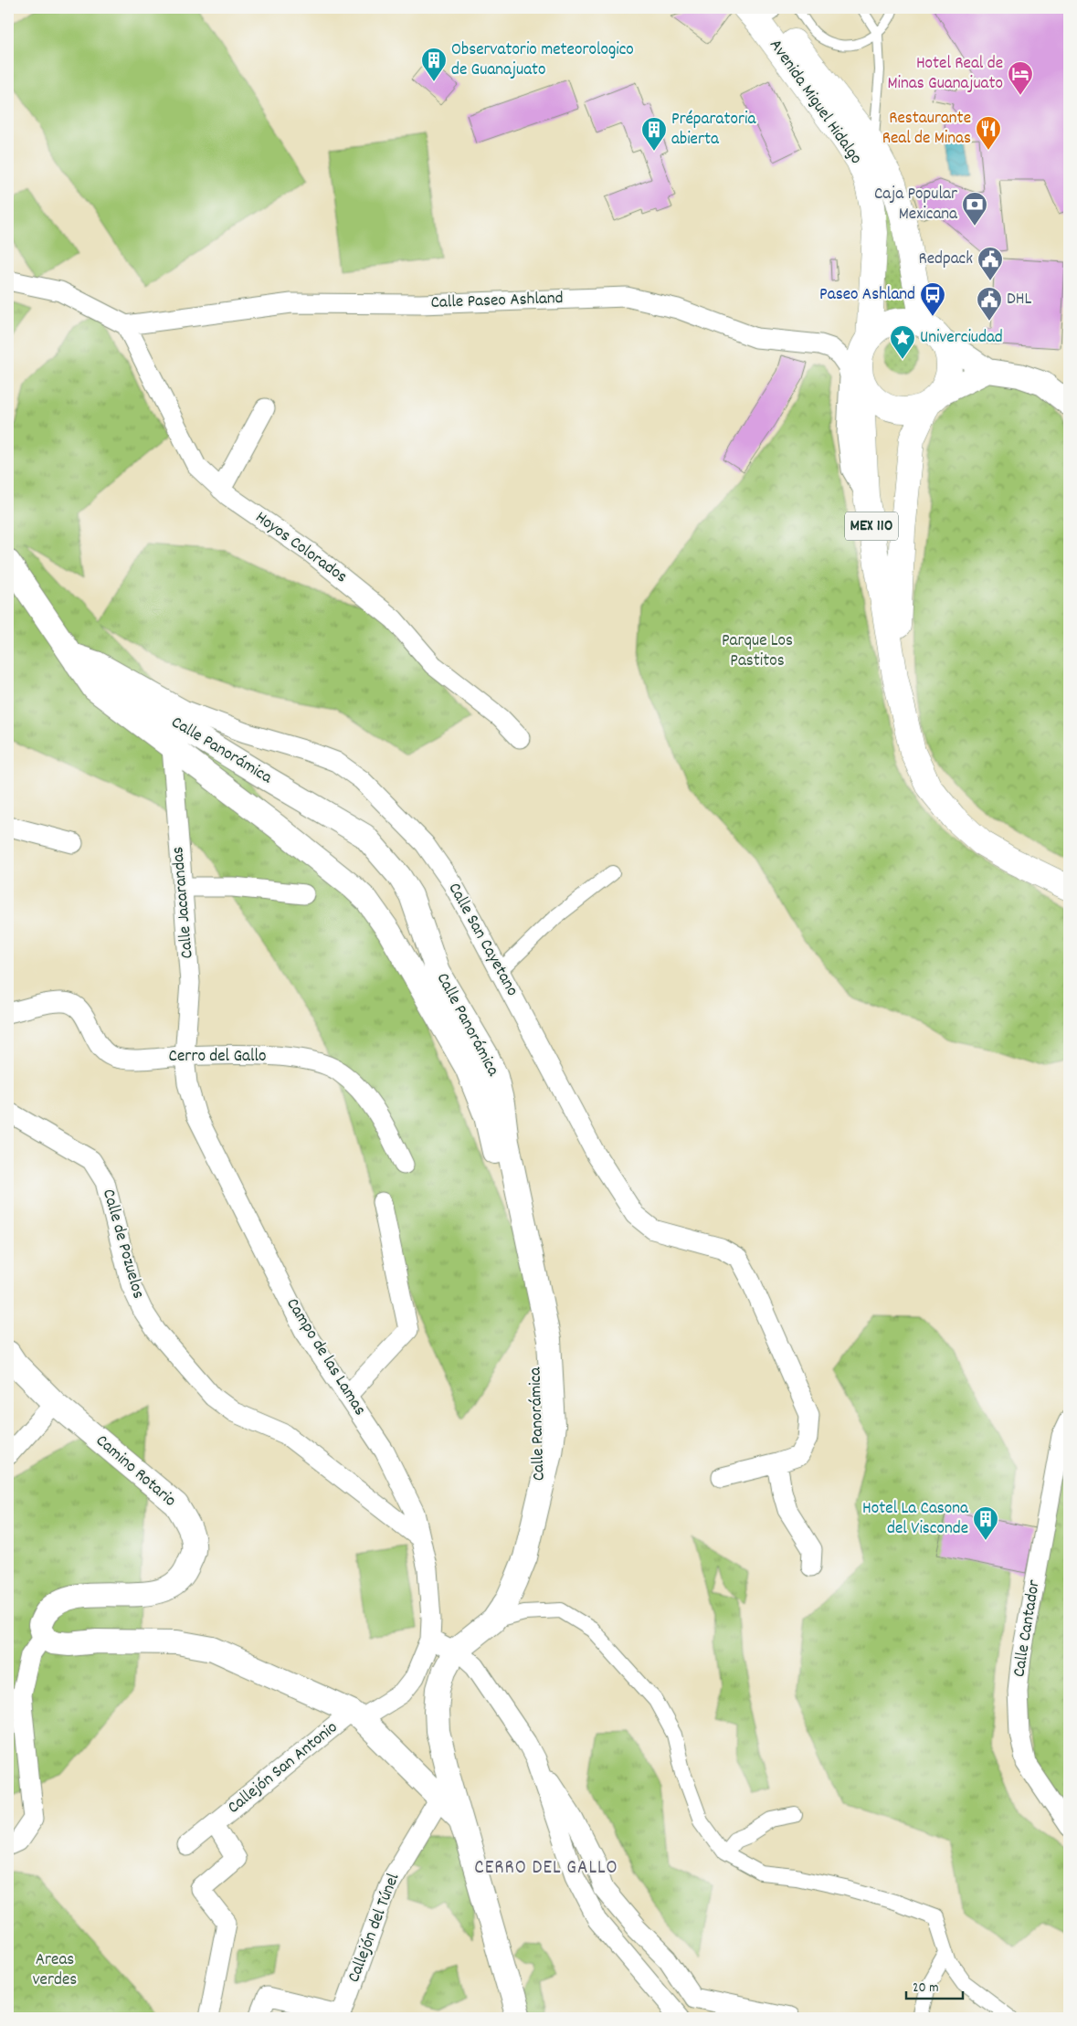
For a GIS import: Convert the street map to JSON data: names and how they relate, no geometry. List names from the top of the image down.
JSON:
{
  "streets": {
    "main road": ["Avenida Miguel Hidalgo", "MEX 110"],
    "street": [
      "Calle Paseo Ashland",
      "Hoyos Colorados",
      "Calle Panorámica",
      "Calle Jacarandas",
      "Calle San Cayetano",
      "Cerro del Gallo",
      "Calle de Pozuelos",
      "Campo de las Lamas",
      "Camino Rotario",
      "Calle Cantador",
      "Callejón San Antonio",
      "Callejón del Túnel"
    ]
  },
  "crossings": [
    ["Avenida Miguel Hidalgo", "MEX 110"],
    ["Calle Paseo Ashland", "MEX 110"],
    ["Calle Paseo Ashland", "Hoyos Colorados"],
    ["Calle Panorámica", "Calle Jacarandas"],
    ["Calle Panorámica", "Calle San Cayetano"],
    ["Calle Jacarandas", "Cerro del Gallo"],
    ["Calle Jacarandas", "Campo de las Lamas"],
    ["Cerro del Gallo", "Campo de las Lamas"],
    ["Calle de Pozuelos", "Campo de las Lamas"],
    ["Campo de las Lamas", "Callejón San Antonio"]
  ],
  "districts": ["CERRO DEL GALLO"],
  "parks": ["Parque Los Pastitos", "Areas verdes"],
  "places": {
    "building": ["Observatorio meteorologico de Guanajuato", "Préparatoria abierta", "Hotel La Casona del Visconde"],
    "hotel": ["Hotel Real de Minas Guanajuato"],
    "restaurant": ["Restaurante Real de Minas"],
    "bank": ["Caja Popular Mexicana"],
    "public building": ["Redpack", "DHL"],
    "bus stop": ["Paseo Ashland"],
    "place": ["Univerciudad"]
  },
  "scale_bar": "20 m"
}
